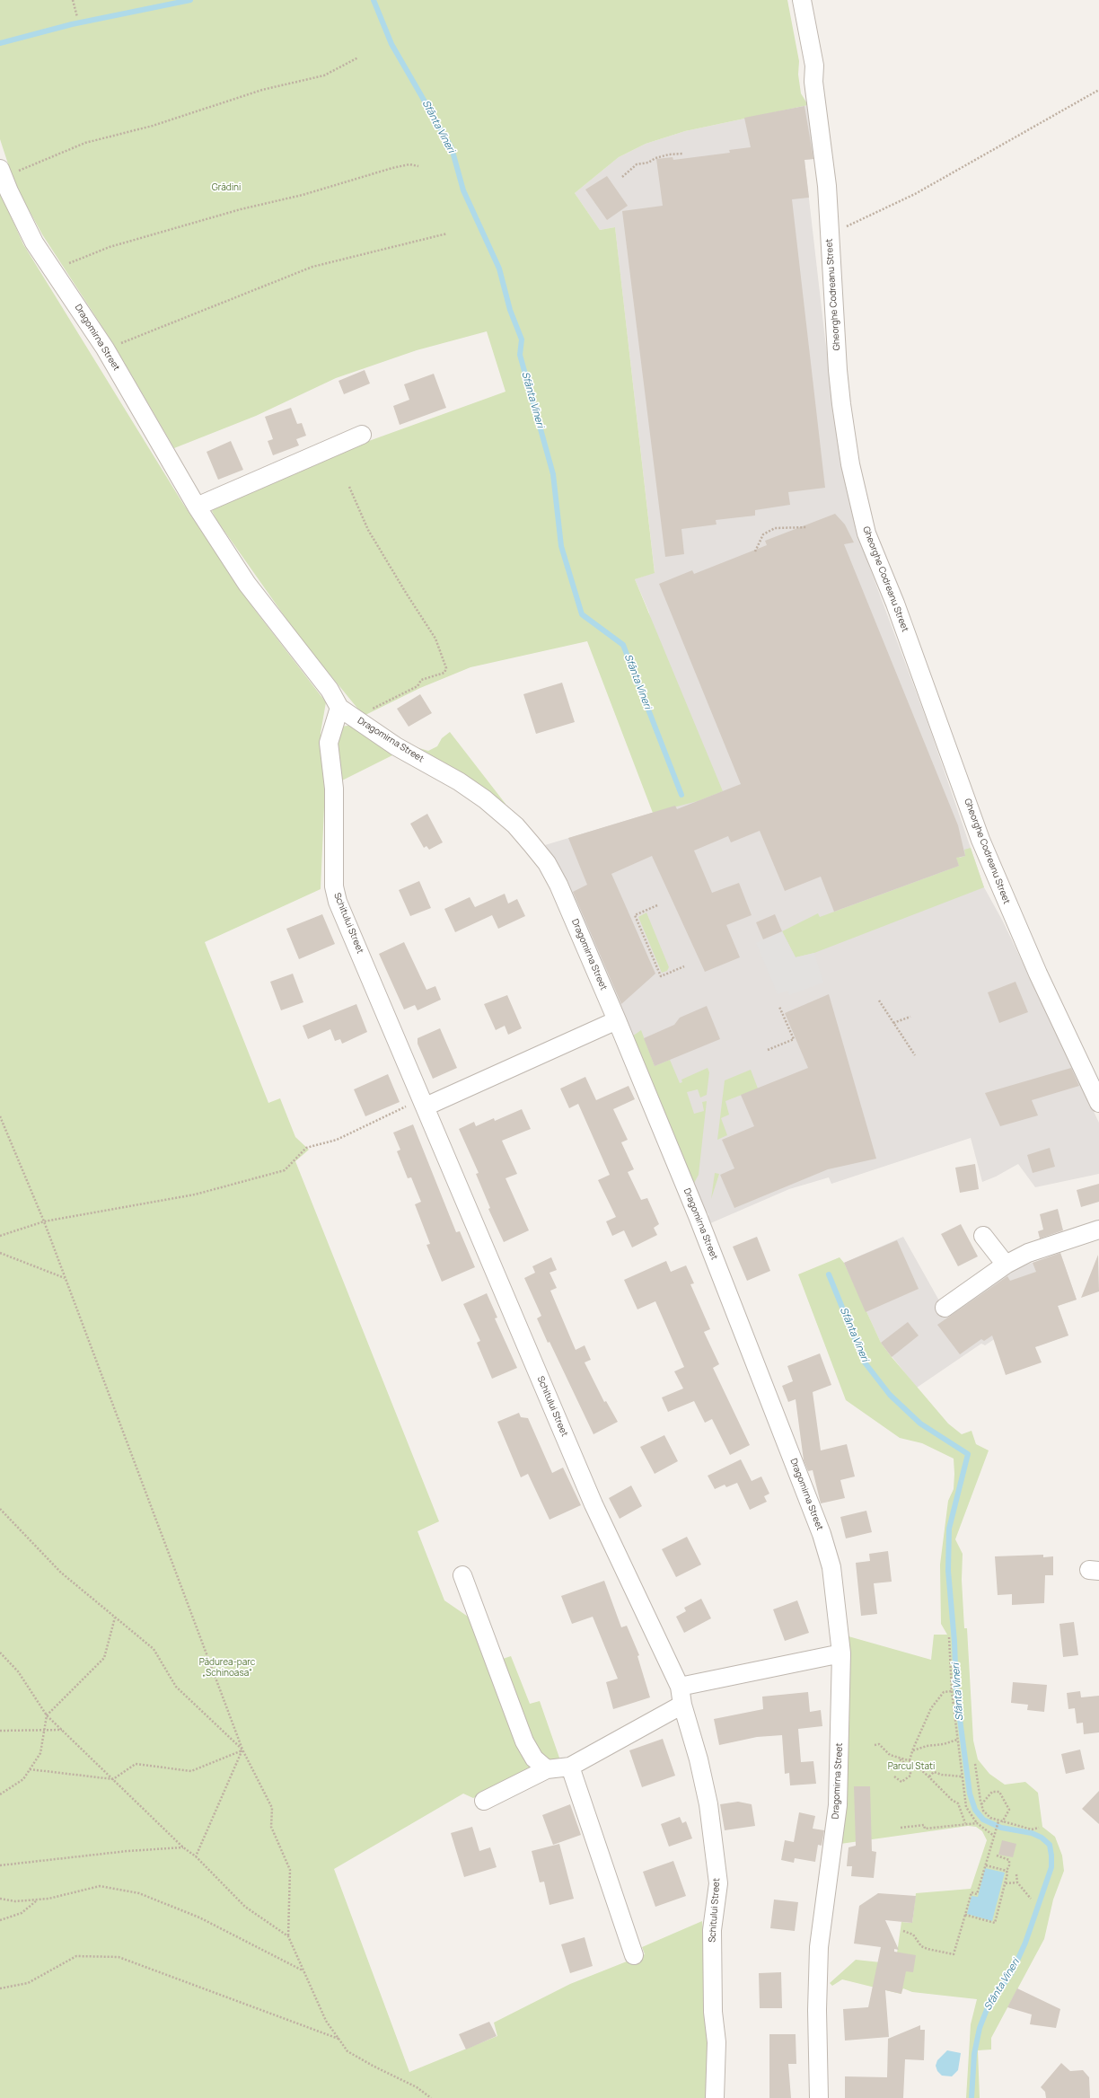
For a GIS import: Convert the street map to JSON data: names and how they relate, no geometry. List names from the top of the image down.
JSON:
{
  "streets": {
    "street": ["Gheorghe Codreanu Street", "Dragomirna Street", "Schitului Street"]
  },
  "crossings": [
    ["Dragomirna Street", "Schitului Street"]
  ],
  "water": ["Sfânta Vineri"],
  "parks": ["Grădini", "Pădurea-parc „Schinoasa“", "Parcul Stati"]
}
